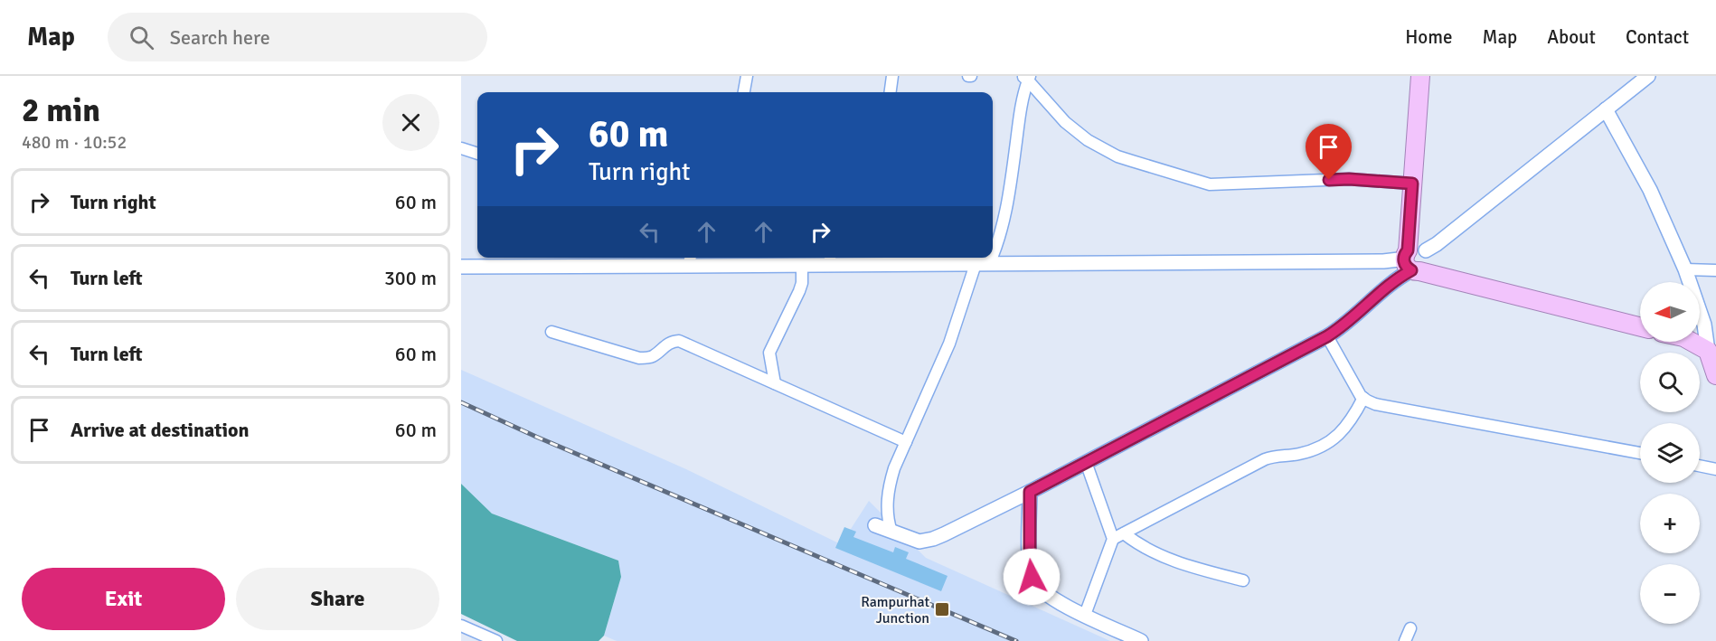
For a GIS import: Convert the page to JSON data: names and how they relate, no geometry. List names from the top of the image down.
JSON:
{
  "places": {
    "transit": ["Rampurhat Junction"]
  },
  "north": "left",
  "page": {
    "header": "Map",
    "search": "Search here",
    "nav": [
      "Home",
      "Map",
      "About",
      "Contact"
    ],
    "heading": ["2 min", "480 m · 10:52"],
    "turn": ["60 m", "Turn right"],
    "list": [
      {
        "name": "Turn right",
        "value": "60 m"
      },
      {
        "name": "Turn left",
        "value": "300 m"
      },
      {
        "name": "Turn left",
        "value": "60 m"
      },
      {
        "name": "Arrive at destination",
        "value": "60 m"
      }
    ],
    "map_buttons": ["+", "−"],
    "buttons": ["Exit", "Share"]
  }
}
